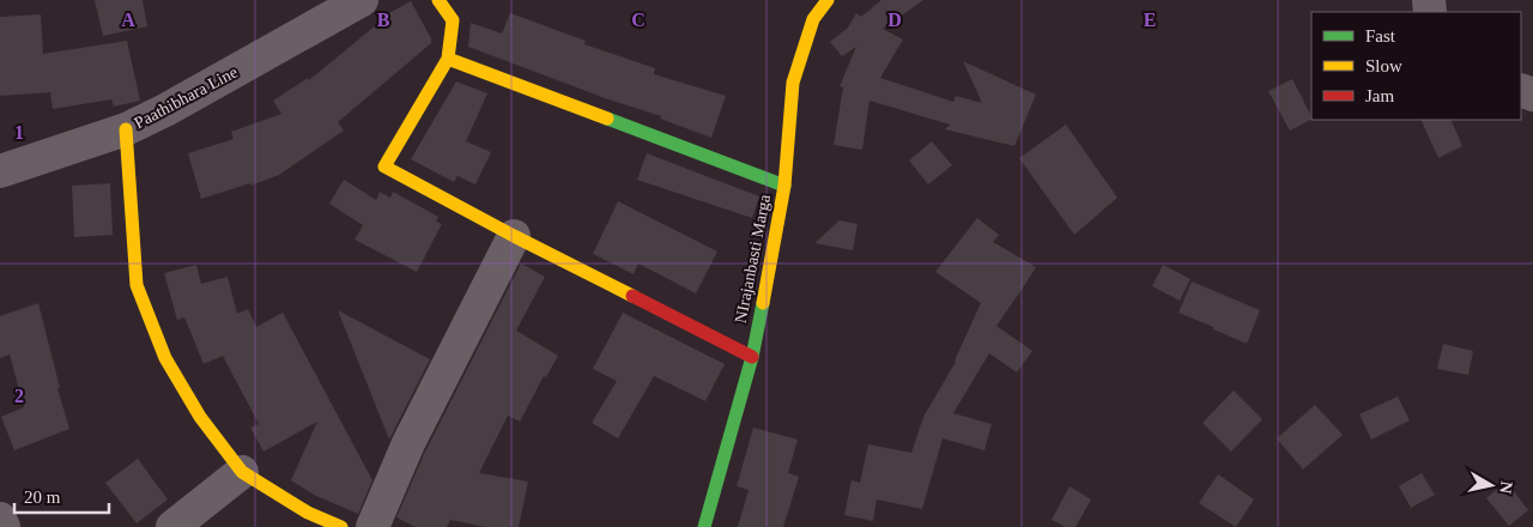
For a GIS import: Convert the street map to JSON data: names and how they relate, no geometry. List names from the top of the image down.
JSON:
{
  "streets": {
    "street": ["Paathibhara Line", "NIrajanbasti Marga"]
  },
  "legend": ["Fast", "Slow", "Jam"],
  "scale_bar": "20 m",
  "north": "right",
  "grid": {
    "columns": [
      "A",
      "B",
      "C",
      "D",
      "E"
    ],
    "rows": ["1", "2"]
  }
}
